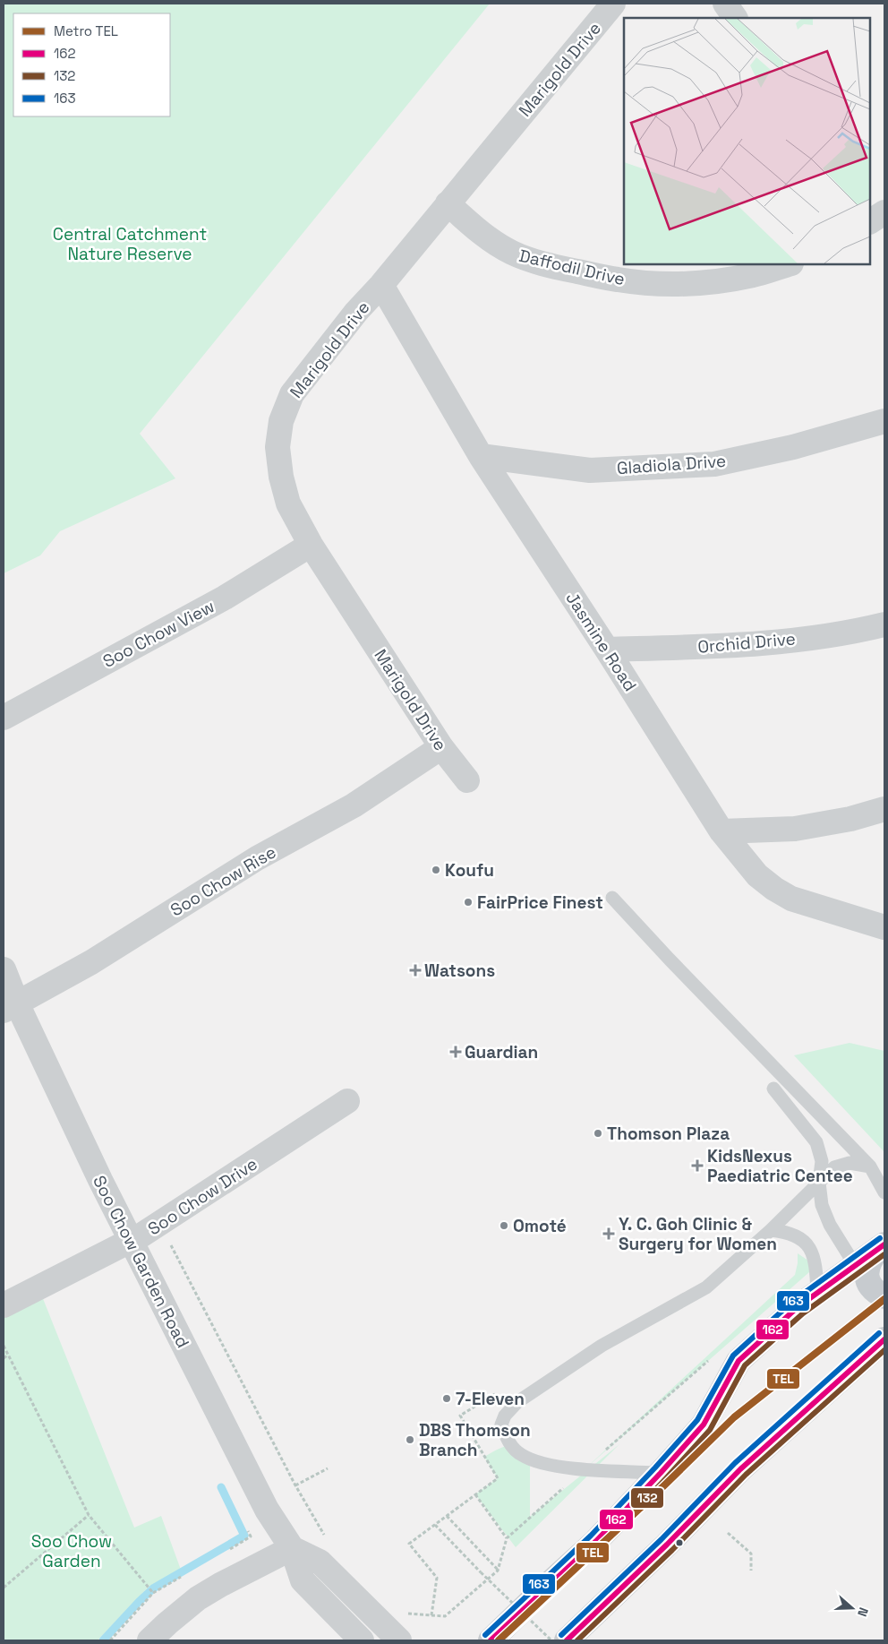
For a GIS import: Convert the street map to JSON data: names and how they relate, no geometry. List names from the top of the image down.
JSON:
{
  "streets": {
    "street": [
      "Marigold Drive",
      "Daffodil Drive",
      "Gladiola Drive",
      "Soo Chow View",
      "Jasmine Road",
      "Orchid Drive",
      "Soo Chow Rise",
      "Soo Chow Drive",
      "Soo Chow Garden Road"
    ]
  },
  "crossings": [
    ["Marigold Drive", "Daffodil Drive"],
    ["Marigold Drive", "Soo Chow View"],
    ["Marigold Drive", "Jasmine Road"],
    ["Marigold Drive", "Soo Chow Rise"],
    ["Gladiola Drive", "Jasmine Road"],
    ["Jasmine Road", "Orchid Drive"],
    ["Soo Chow Rise", "Soo Chow Garden Road"],
    ["Soo Chow Drive", "Soo Chow Garden Road"]
  ],
  "parks": ["Central Catchment Nature Reserve", "Soo Chow Garden"],
  "places": {
    "other": [
      "Koufu",
      "FairPrice Finest",
      "Thomson Plaza",
      "Omoté",
      "7-Eleven",
      "DBS Thomson Branch"
    ],
    "health": [
      "Watsons",
      "Guardian",
      "KidsNexus Paediatric Centee",
      "Y. C. Goh Clinic & Surgery for Women"
    ]
  },
  "lines": [
    "transit line 163",
    "transit line 162",
    "transit line 132",
    "metro line TEL"
  ],
  "legend": [
    "Metro TEL",
    "162",
    "132",
    "163"
  ],
  "north": "right"
}
